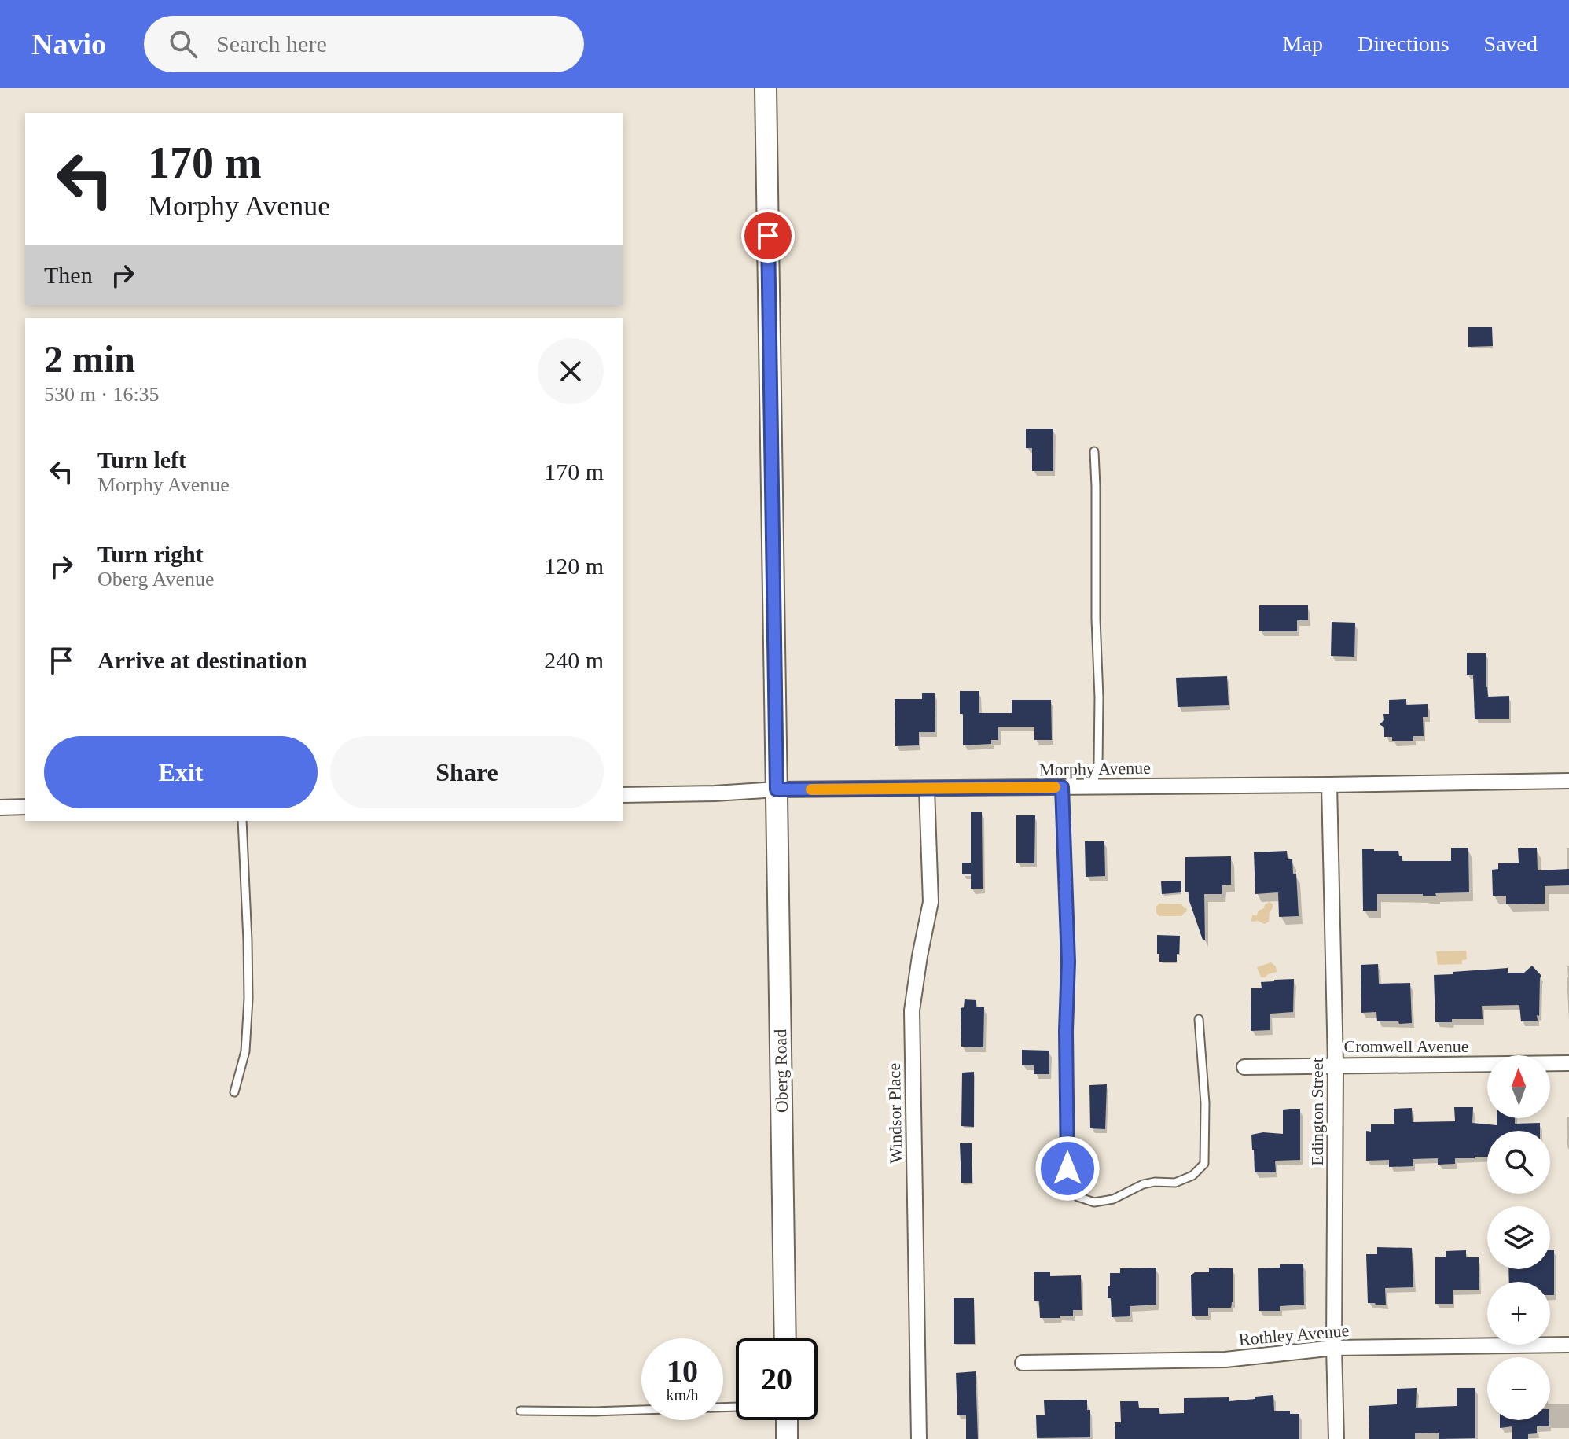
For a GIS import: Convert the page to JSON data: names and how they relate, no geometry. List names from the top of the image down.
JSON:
{
  "streets": {
    "street": [
      "Morphy Avenue",
      "Cromwell Avenue",
      "Oberg Road",
      "Edington Street",
      "Windsor Place",
      "Rothley Avenue"
    ]
  },
  "crossings": [
    ["Morphy Avenue", "Oberg Road"],
    ["Morphy Avenue", "Edington Street"],
    ["Morphy Avenue", "Windsor Place"],
    ["Cromwell Avenue", "Edington Street"],
    ["Edington Street", "Rothley Avenue"]
  ],
  "north": "top",
  "page": {
    "header": "Navio",
    "search": "Search here",
    "nav": ["Map", "Directions", "Saved"],
    "turn": ["170 m", "Morphy Avenue"],
    "then": "Then",
    "heading": ["2 min", "530 m · 16:35"],
    "list": [
      {
        "name": "Turn left",
        "note": "Morphy Avenue",
        "value": "170 m"
      },
      {
        "name": "Turn right",
        "note": "Oberg Avenue",
        "value": "120 m"
      },
      {
        "name": "Arrive at destination",
        "value": "240 m"
      }
    ],
    "buttons": ["Exit", "Share"],
    "map_buttons": ["+", "−"],
    "speed": "10 km/h",
    "limit": "20"
  }
}
